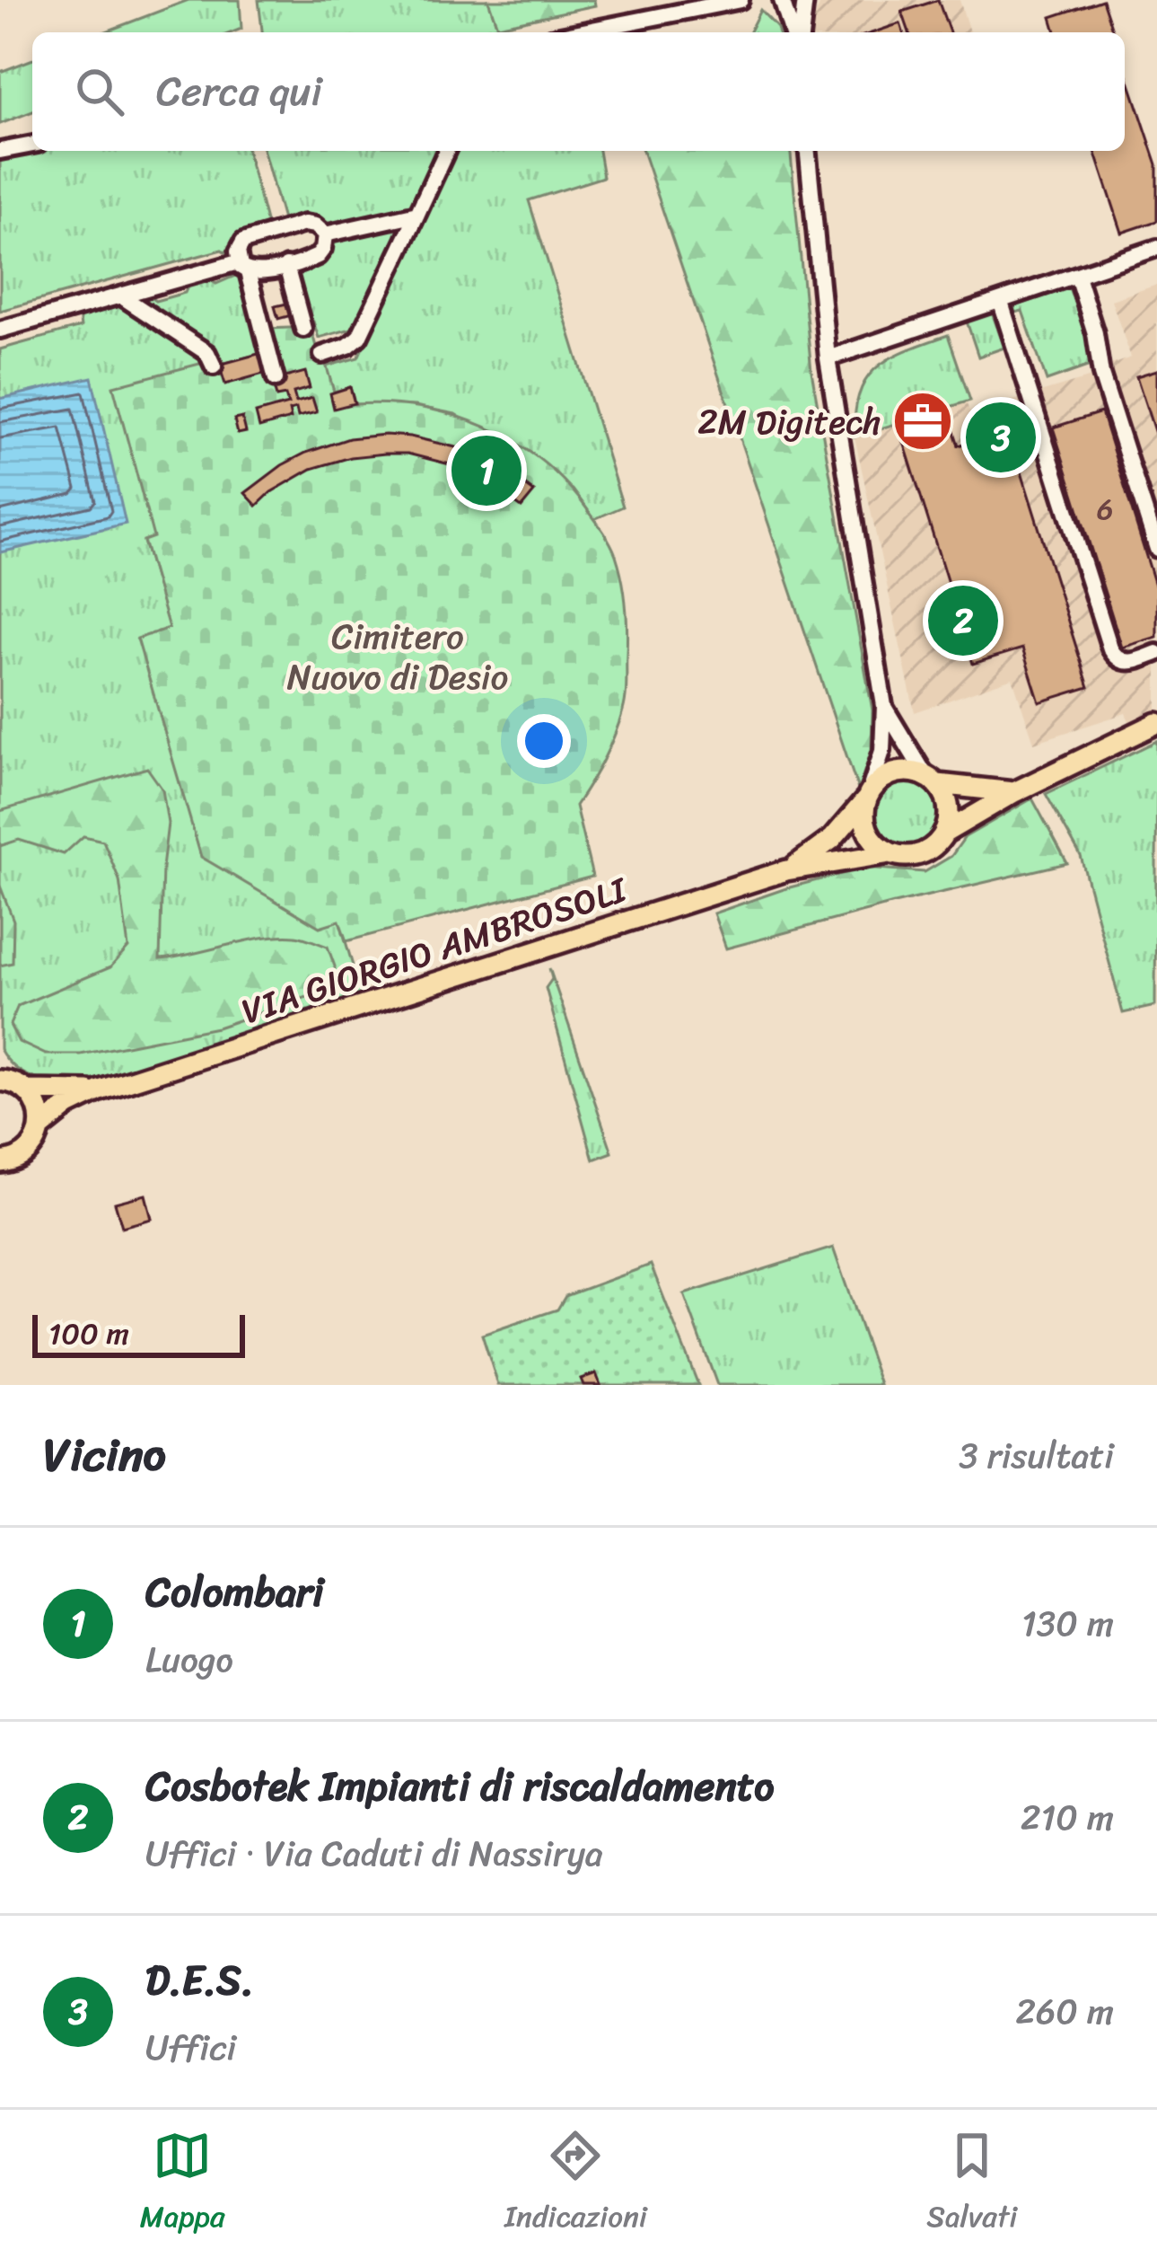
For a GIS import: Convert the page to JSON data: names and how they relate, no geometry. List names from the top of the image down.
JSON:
{
  "streets": {
    "main road": ["VIA GIORGIO AMBROSOLI"]
  },
  "parks": ["Cimitero Nuovo di Desio"],
  "places": {
    "office": ["2M Digitech"]
  },
  "house_numbers": ["6"],
  "scale_bar": "100 m",
  "page": {
    "search": "Cerca qui",
    "pins": ["3", "1", "2"],
    "scale": "100 m",
    "heading": ["Vicino", "3 risultati"],
    "list": [
      {
        "mark": "1",
        "name": "Colombari",
        "note": "Luogo",
        "value": "130 m"
      },
      {
        "mark": "2",
        "name": "Cosbotek Impianti di riscaldamento",
        "note": "Uffici · Via Caduti di Nassirya",
        "value": "210 m"
      },
      {
        "mark": "3",
        "name": "D.E.S.",
        "note": "Uffici",
        "value": "260 m"
      }
    ],
    "nav": ["Mappa", "Indicazioni", "Salvati"]
  }
}
